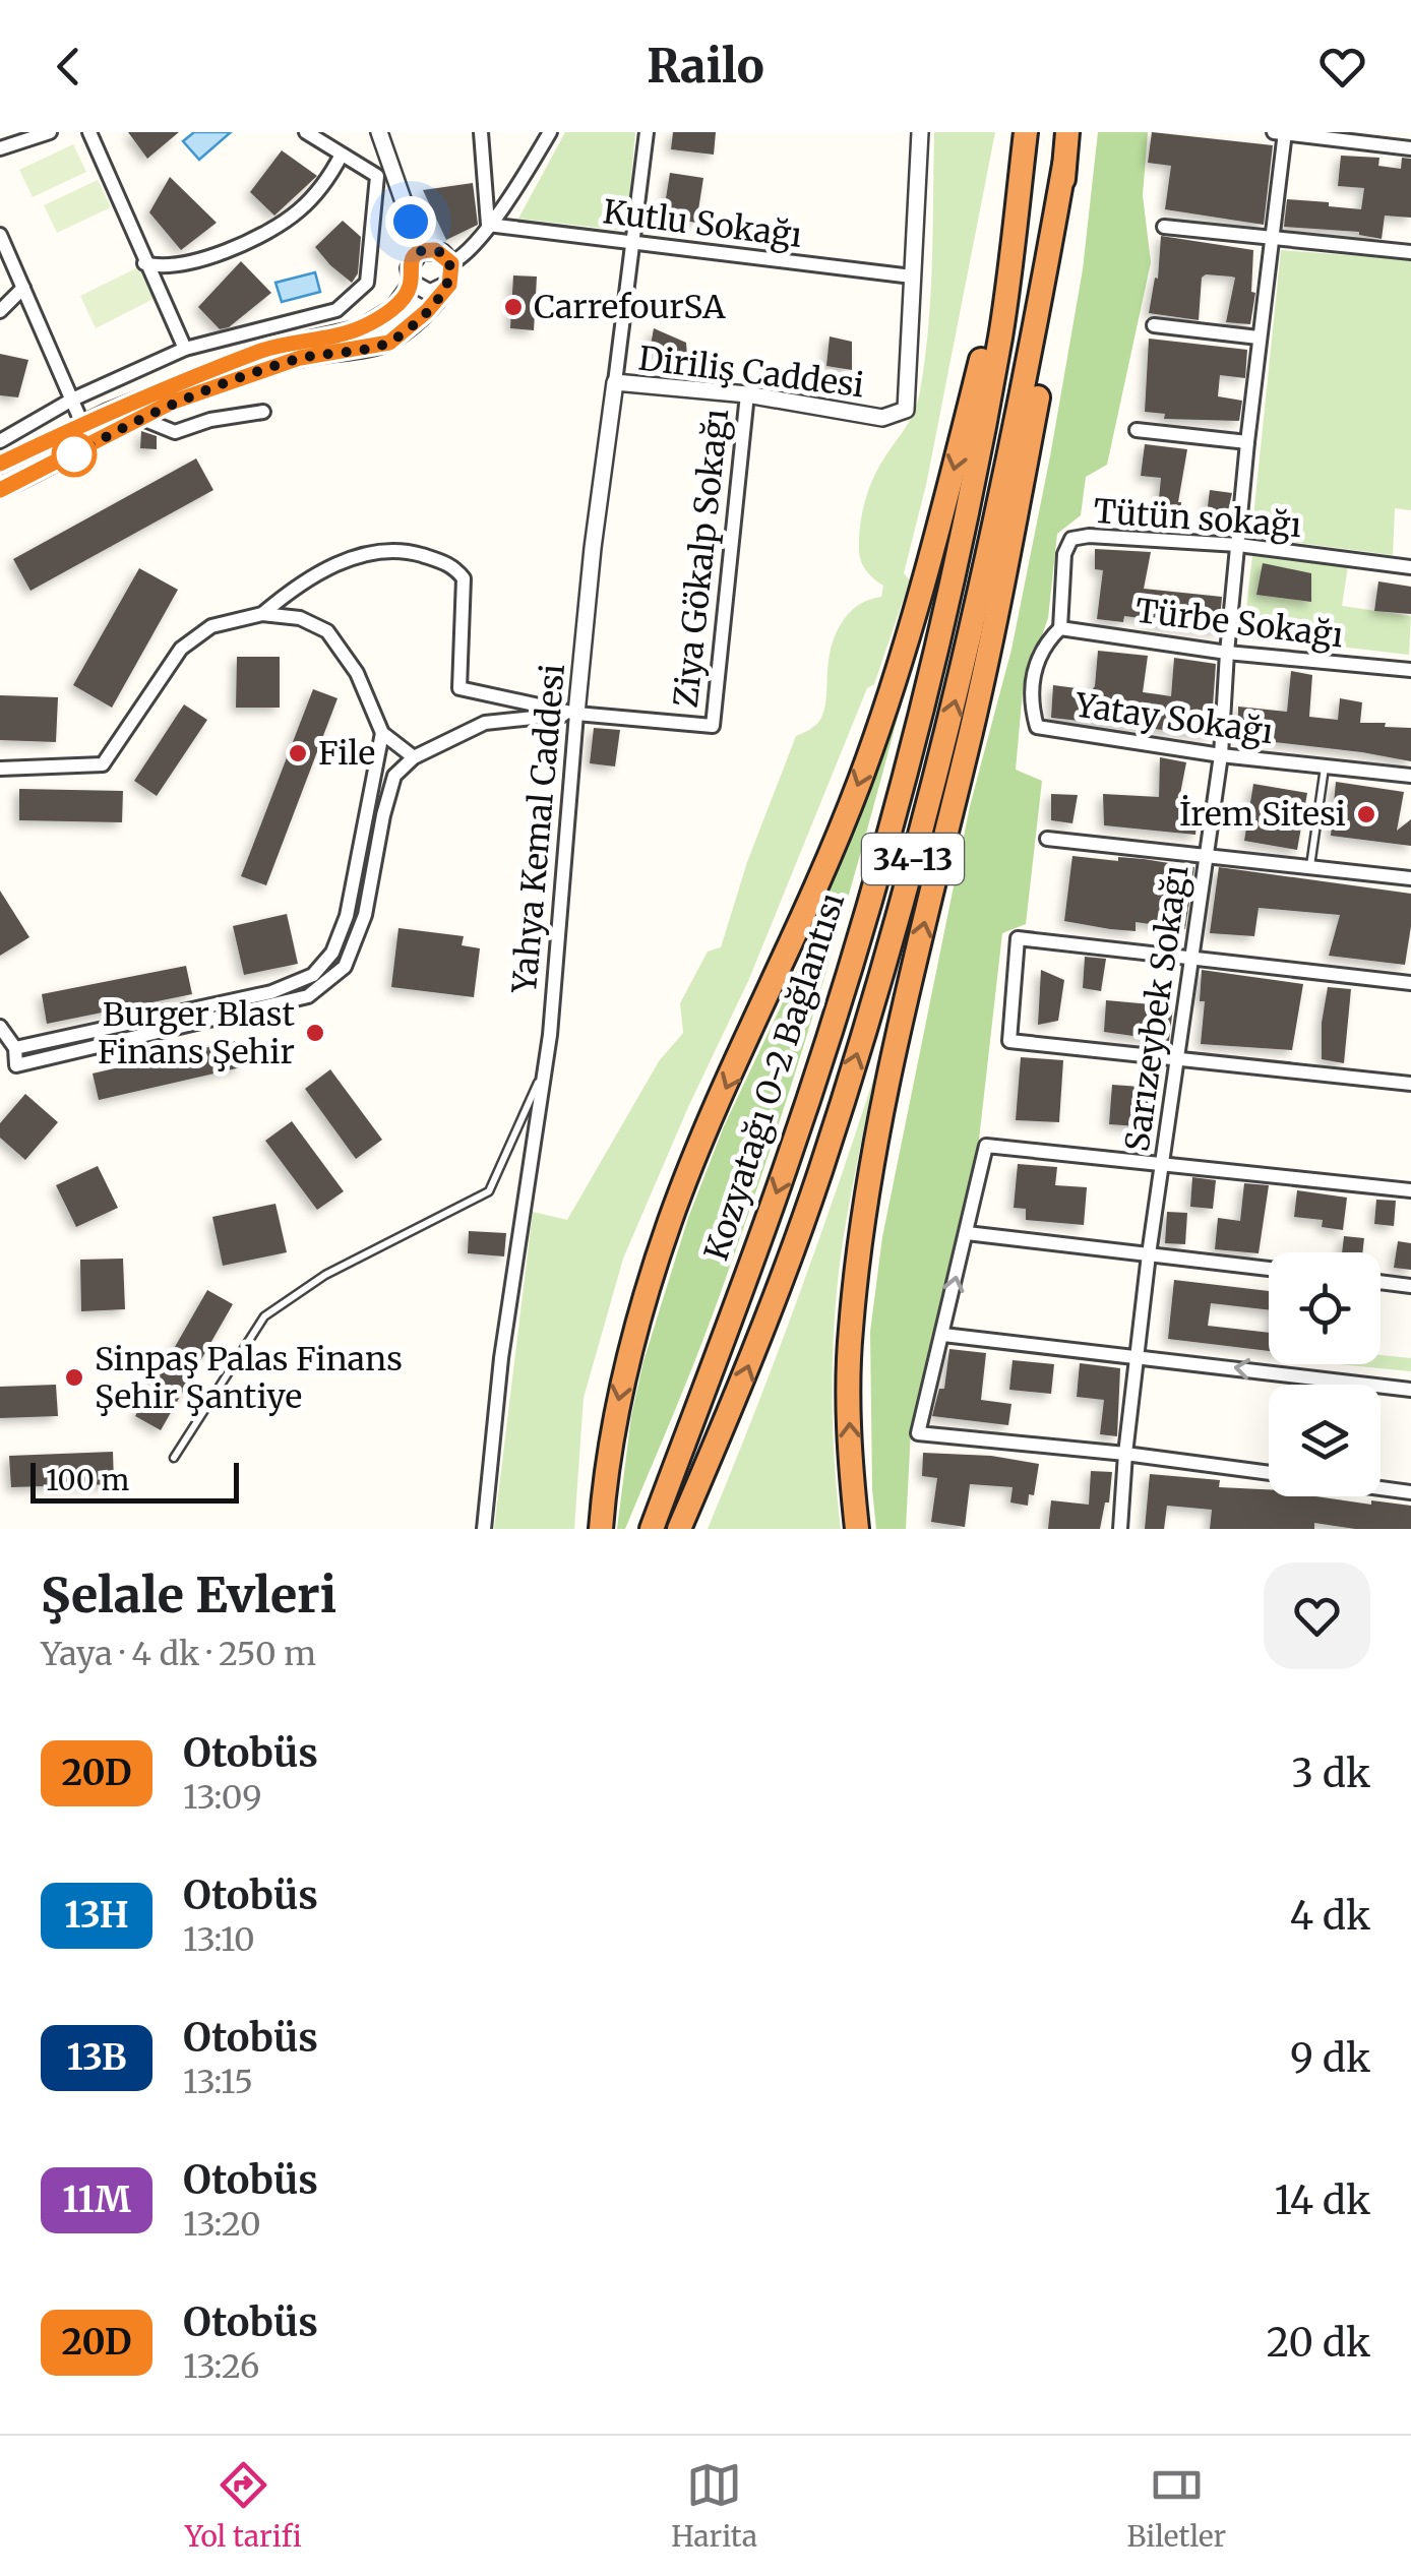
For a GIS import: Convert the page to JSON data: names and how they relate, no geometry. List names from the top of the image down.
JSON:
{
  "streets": {
    "highway": ["34-13", "Kozyatağı O-2 Bağlantısı"],
    "street": [
      "Kutlu Sokağı",
      "Diriliş Caddesi",
      "Tütün sokağı",
      "Ziya Gökalp Sokağı",
      "Türbe Sokağı",
      "Yatay Sokağı",
      "Yahya Kemal Caddesi",
      "Sarızeybek Sokağı"
    ]
  },
  "crossings": [
    ["Kutlu Sokağı", "Diriliş Caddesi"],
    ["Kutlu Sokağı", "Yahya Kemal Caddesi"],
    ["Diriliş Caddesi", "Ziya Gökalp Sokağı"],
    ["Diriliş Caddesi", "Yahya Kemal Caddesi"],
    ["Tütün sokağı", "Türbe Sokağı"],
    ["Tütün sokağı", "Yatay Sokağı"],
    ["Tütün sokağı", "Sarızeybek Sokağı"],
    ["Ziya Gökalp Sokağı", "Yahya Kemal Caddesi"],
    ["Türbe Sokağı", "Yatay Sokağı"],
    ["Türbe Sokağı", "Sarızeybek Sokağı"],
    ["Yatay Sokağı", "Sarızeybek Sokağı"]
  ],
  "places": [
    "CarrefourSA",
    "File",
    "İrem Sitesi",
    "Burger Blast Finans Şehir",
    "Sinpaş Palas Finans Şehir Şantiye"
  ],
  "lines": ["bus line 20D"],
  "scale_bar": "100 m",
  "page": {
    "header": "Railo",
    "scale": "100 m",
    "heading": ["Şelale Evleri", "Yaya · 4 dk · 250 m"],
    "list": [
      {
        "mark": "20D",
        "name": "Otobüs",
        "note": "13:09",
        "value": "3 dk"
      },
      {
        "mark": "13H",
        "name": "Otobüs",
        "note": "13:10",
        "value": "4 dk"
      },
      {
        "mark": "13B",
        "name": "Otobüs",
        "note": "13:15",
        "value": "9 dk"
      },
      {
        "mark": "11M",
        "name": "Otobüs",
        "note": "13:20",
        "value": "14 dk"
      },
      {
        "mark": "20D",
        "name": "Otobüs",
        "note": "13:26",
        "value": "20 dk"
      }
    ],
    "tabs": ["Yol tarifi", "Harita", "Biletler"]
  }
}
